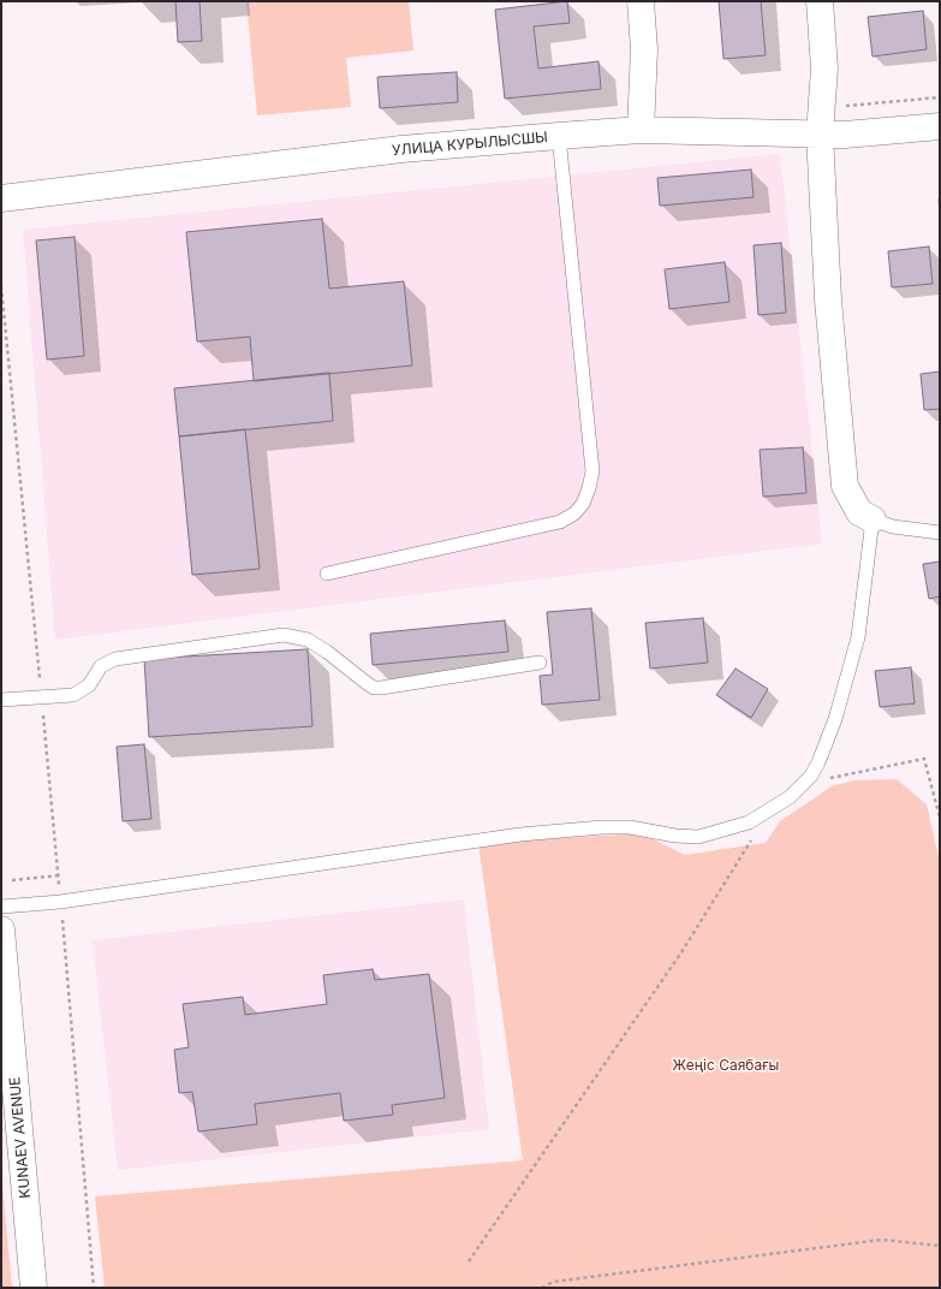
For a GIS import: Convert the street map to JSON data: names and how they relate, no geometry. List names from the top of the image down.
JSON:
{
  "streets": {
    "street": ["УЛИЦА КУРЫЛЫСШЫ", "KUNAEV AVENUE"]
  },
  "parks": ["Жеңіс Саябағы"]
}
